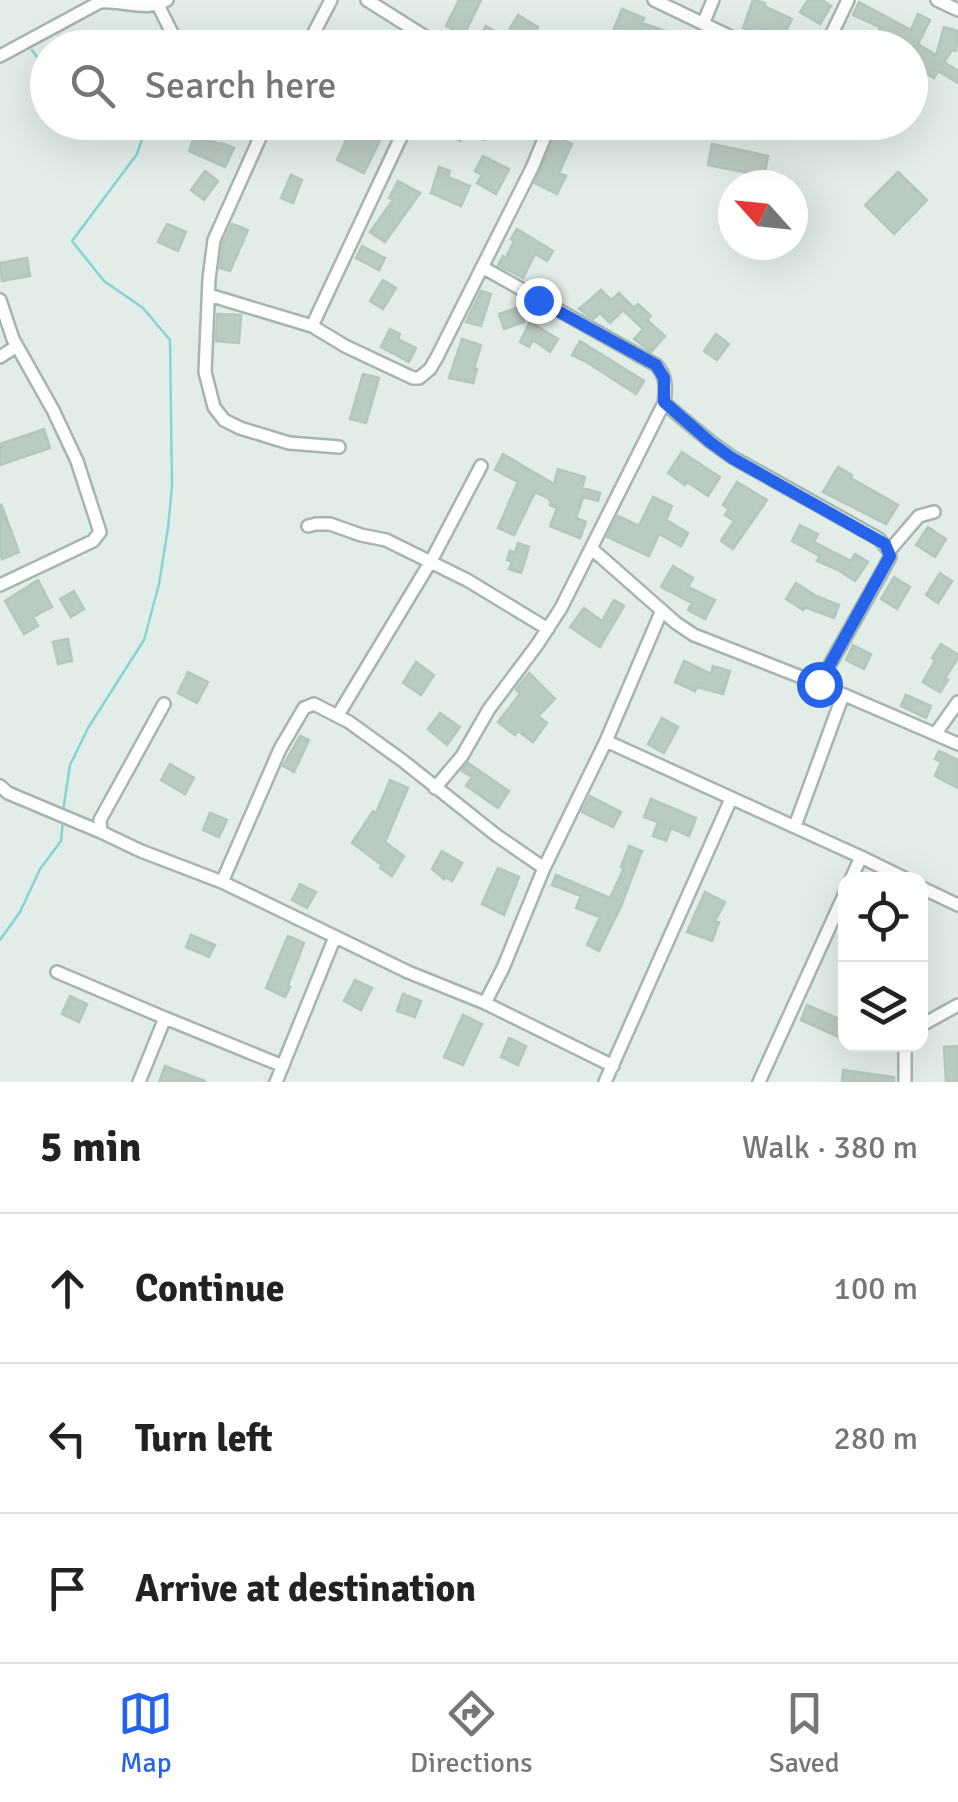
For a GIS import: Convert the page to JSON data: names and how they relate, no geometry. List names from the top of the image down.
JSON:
{
  "north": "top left",
  "page": {
    "search": "Search here",
    "heading": ["5 min", "Walk · 380 m"],
    "list": [
      ["Continue", "100 m"],
      ["Turn left", "280 m"],
      "Arrive at destination"
    ],
    "nav": ["Map", "Directions", "Saved"]
  }
}
